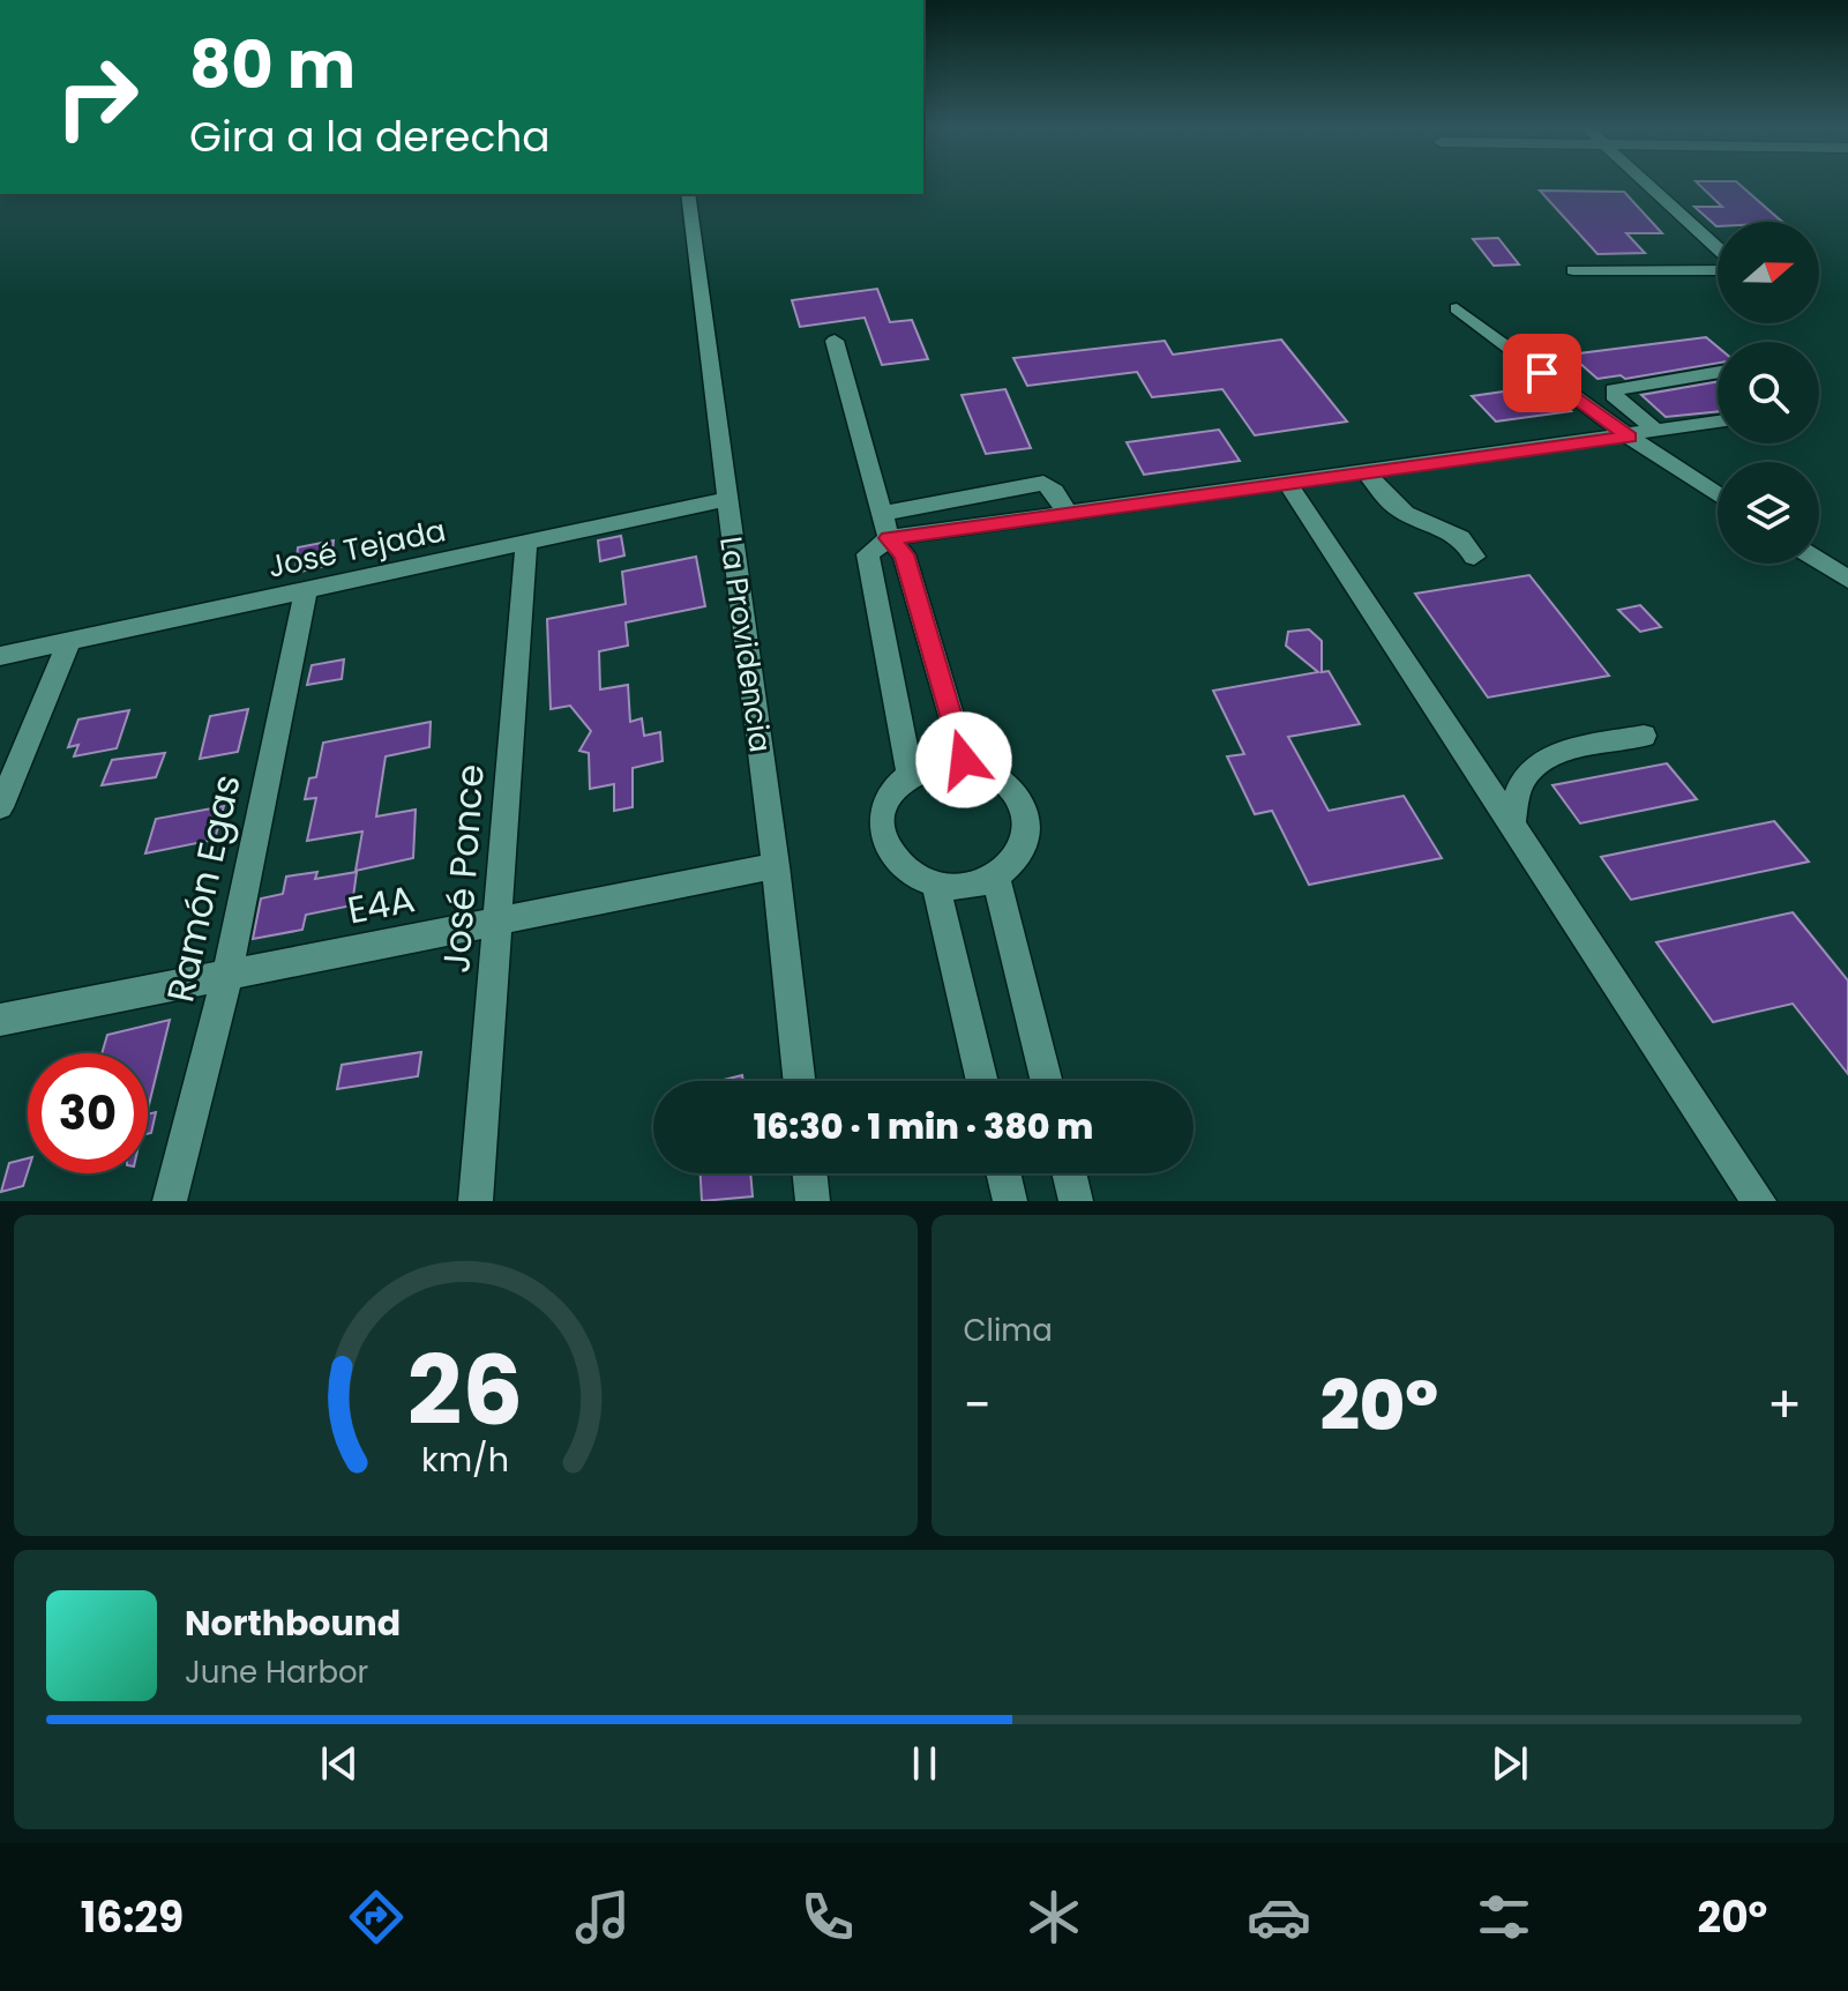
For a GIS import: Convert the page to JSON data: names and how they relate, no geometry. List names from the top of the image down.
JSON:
{
  "streets": {
    "street": [
      "José Tejada",
      "La Providencia",
      "José Ponce",
      "Ramón Egas",
      "E4A"
    ]
  },
  "crossings": [
    ["José Tejada", "La Providencia"],
    ["José Tejada", "José Ponce"],
    ["José Tejada", "Ramón Egas"],
    ["La Providencia", "E4A"],
    ["José Ponce", "E4A"],
    ["Ramón Egas", "E4A"]
  ],
  "north": "right",
  "page": {
    "turn": ["80 m", "Gira a la derecha"],
    "limit": "30",
    "trip": "16:30 · 1 min · 380 m",
    "tile": "Clima",
    "heat": ["−", "20°", "+"],
    "song": ["Northbound", "June Harbor"],
    "tabs": ["16:29", "20°"],
    "gauge": ["26", "km/h"]
  }
}
